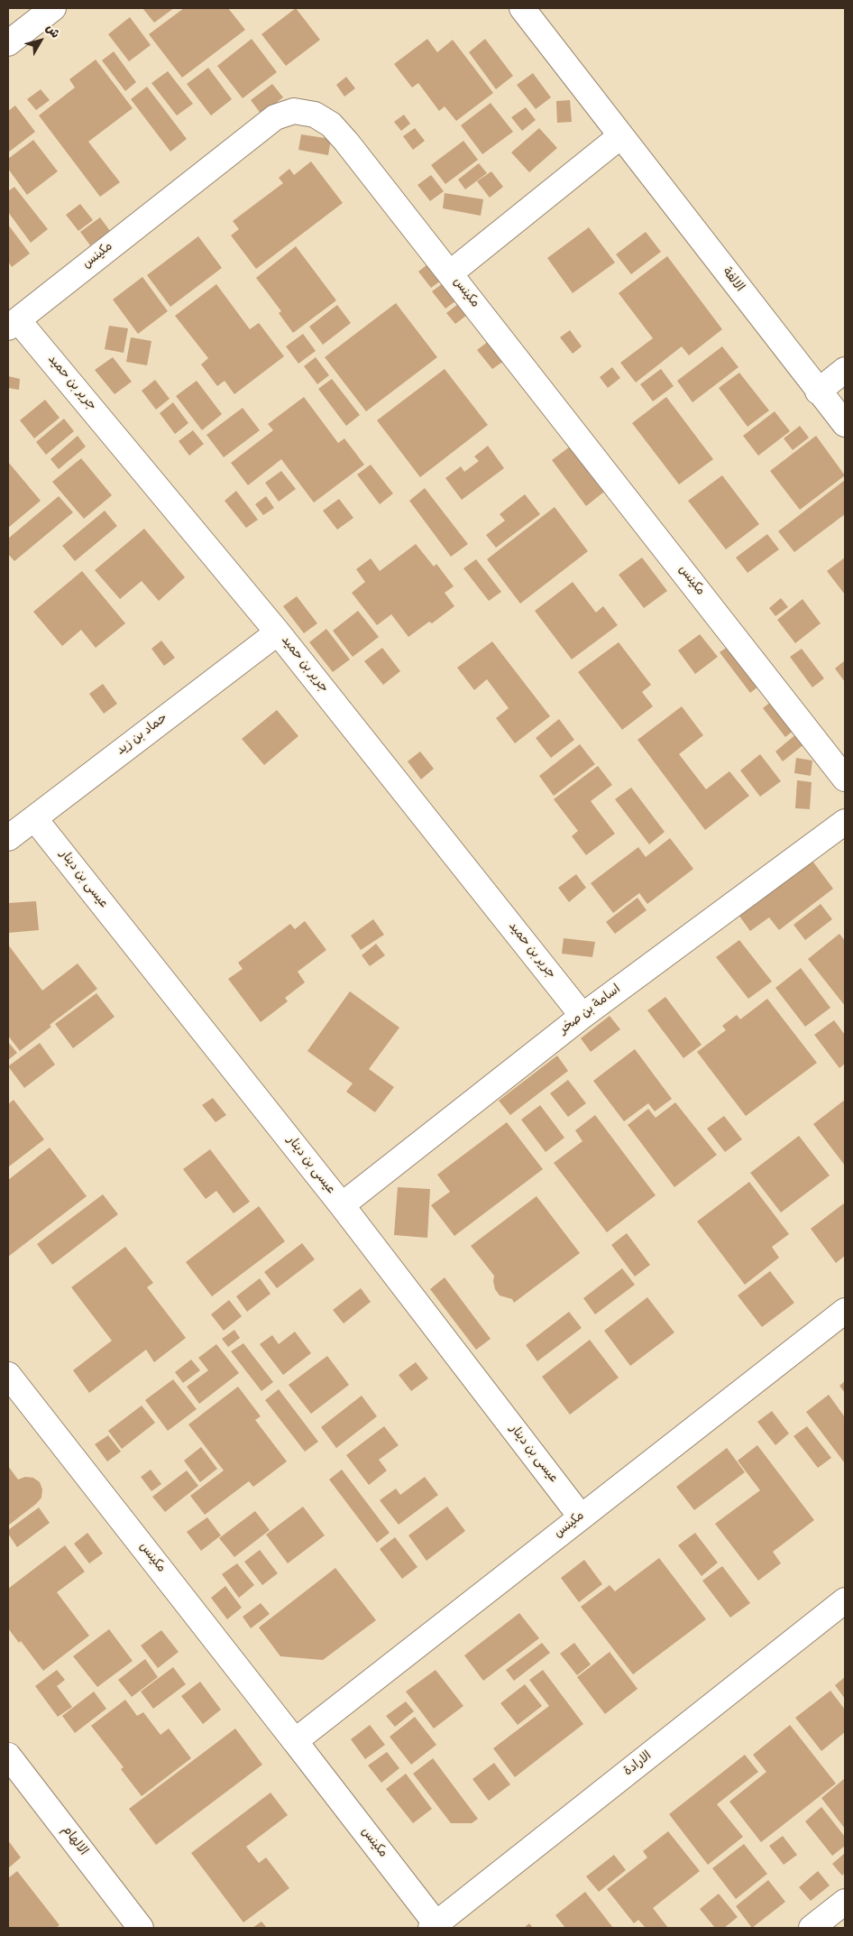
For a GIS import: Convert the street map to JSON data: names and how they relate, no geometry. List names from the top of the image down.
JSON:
{
  "streets": {
    "street": [
      "مكينس",
      "الالفة",
      "جرير بن حميد",
      "حماد بن زيد",
      "عيسى بن دينار",
      "اسامة بن صخر",
      "الارادة",
      "الالهام"
    ]
  },
  "crossings": [
    ["مكينس", "جرير بن حميد"],
    ["مكينس", "عيسى بن دينار"],
    ["مكينس", "الارادة"],
    ["جرير بن حميد", "حماد بن زيد"],
    ["جرير بن حميد", "اسامة بن صخر"],
    ["حماد بن زيد", "عيسى بن دينار"],
    ["عيسى بن دينار", "اسامة بن صخر"]
  ],
  "north": "top right"
}
